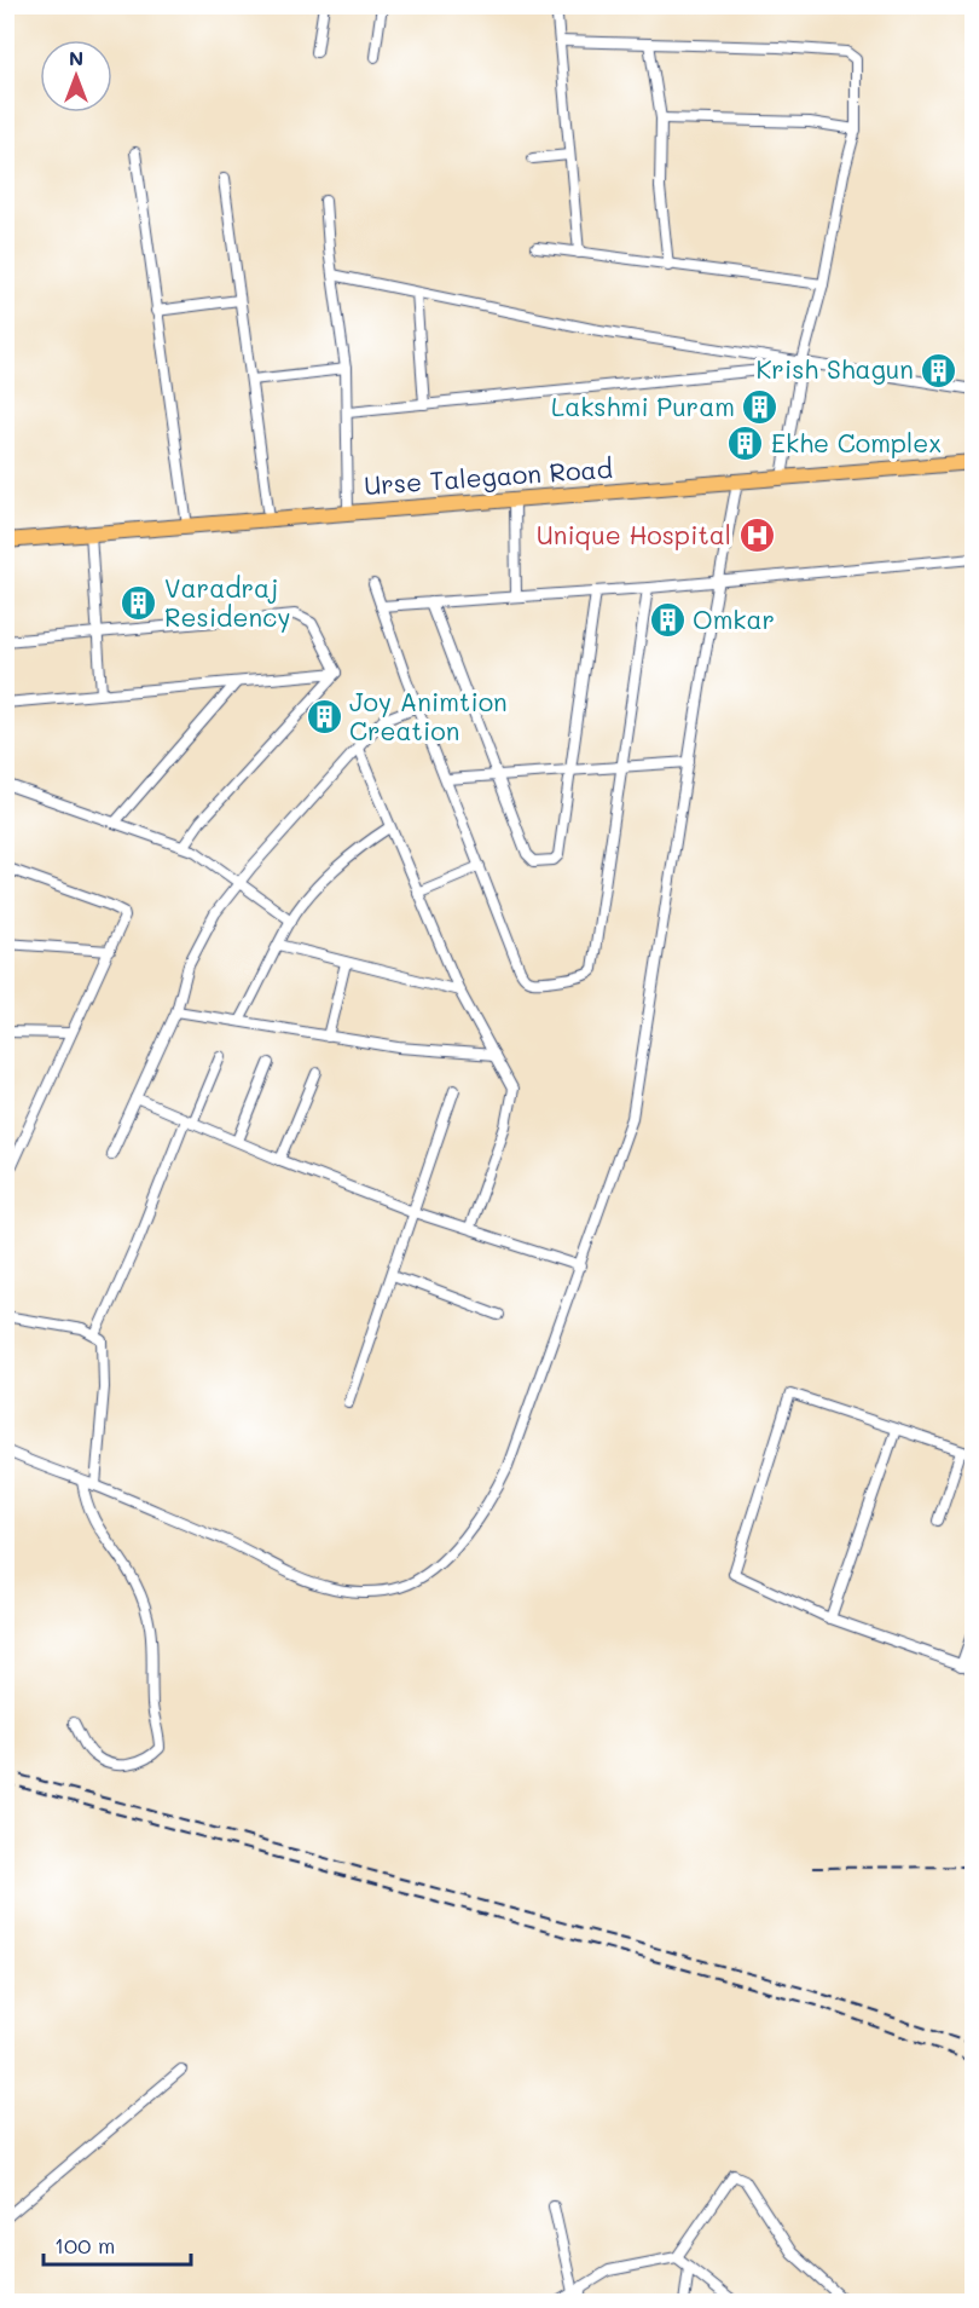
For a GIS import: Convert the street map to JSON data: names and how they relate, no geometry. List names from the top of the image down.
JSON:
{
  "streets": {
    "highway": ["Urse Talegaon Road"]
  },
  "places": {
    "building": [
      "Krish Shagun",
      "Lakshmi Puram",
      "Ekhe Complex",
      "Varadraj Residency",
      "Omkar",
      "Joy Animtion Creation"
    ],
    "hospital": ["Unique Hospital"]
  },
  "scale_bar": "100 m",
  "north": "top"
}
